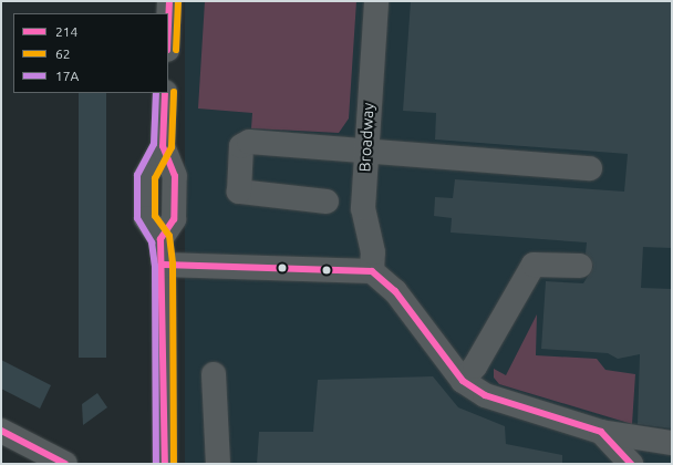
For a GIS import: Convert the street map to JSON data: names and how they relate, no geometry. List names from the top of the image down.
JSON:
{
  "streets": {
    "street": ["Broadway"]
  },
  "lines": ["transit line 214", "transit line 62", "transit line 17A"],
  "legend": ["214", "62", "17A"]
}
